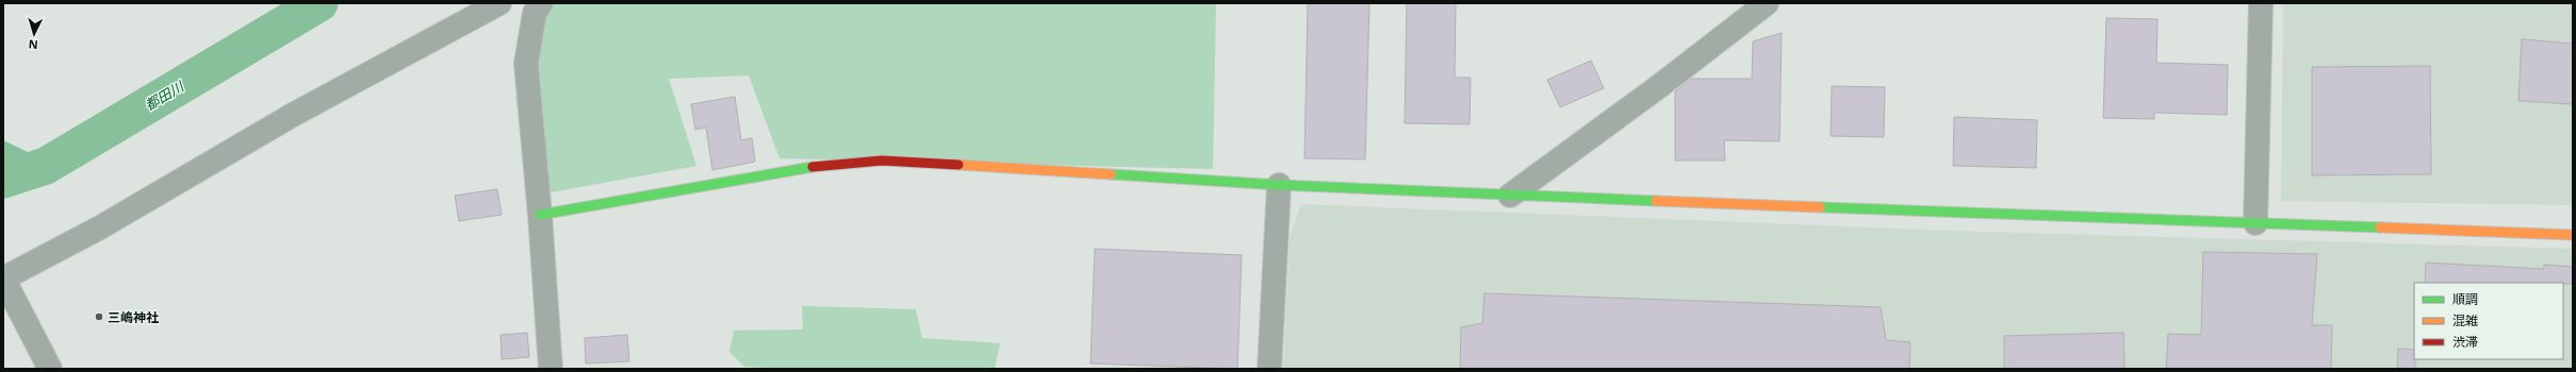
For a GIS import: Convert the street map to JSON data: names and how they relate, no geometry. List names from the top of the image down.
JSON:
{
  "water": ["都田川"],
  "places": ["三嶋神社"],
  "legend": ["順調", "混雑", "渋滞"],
  "north": "bottom"
}
